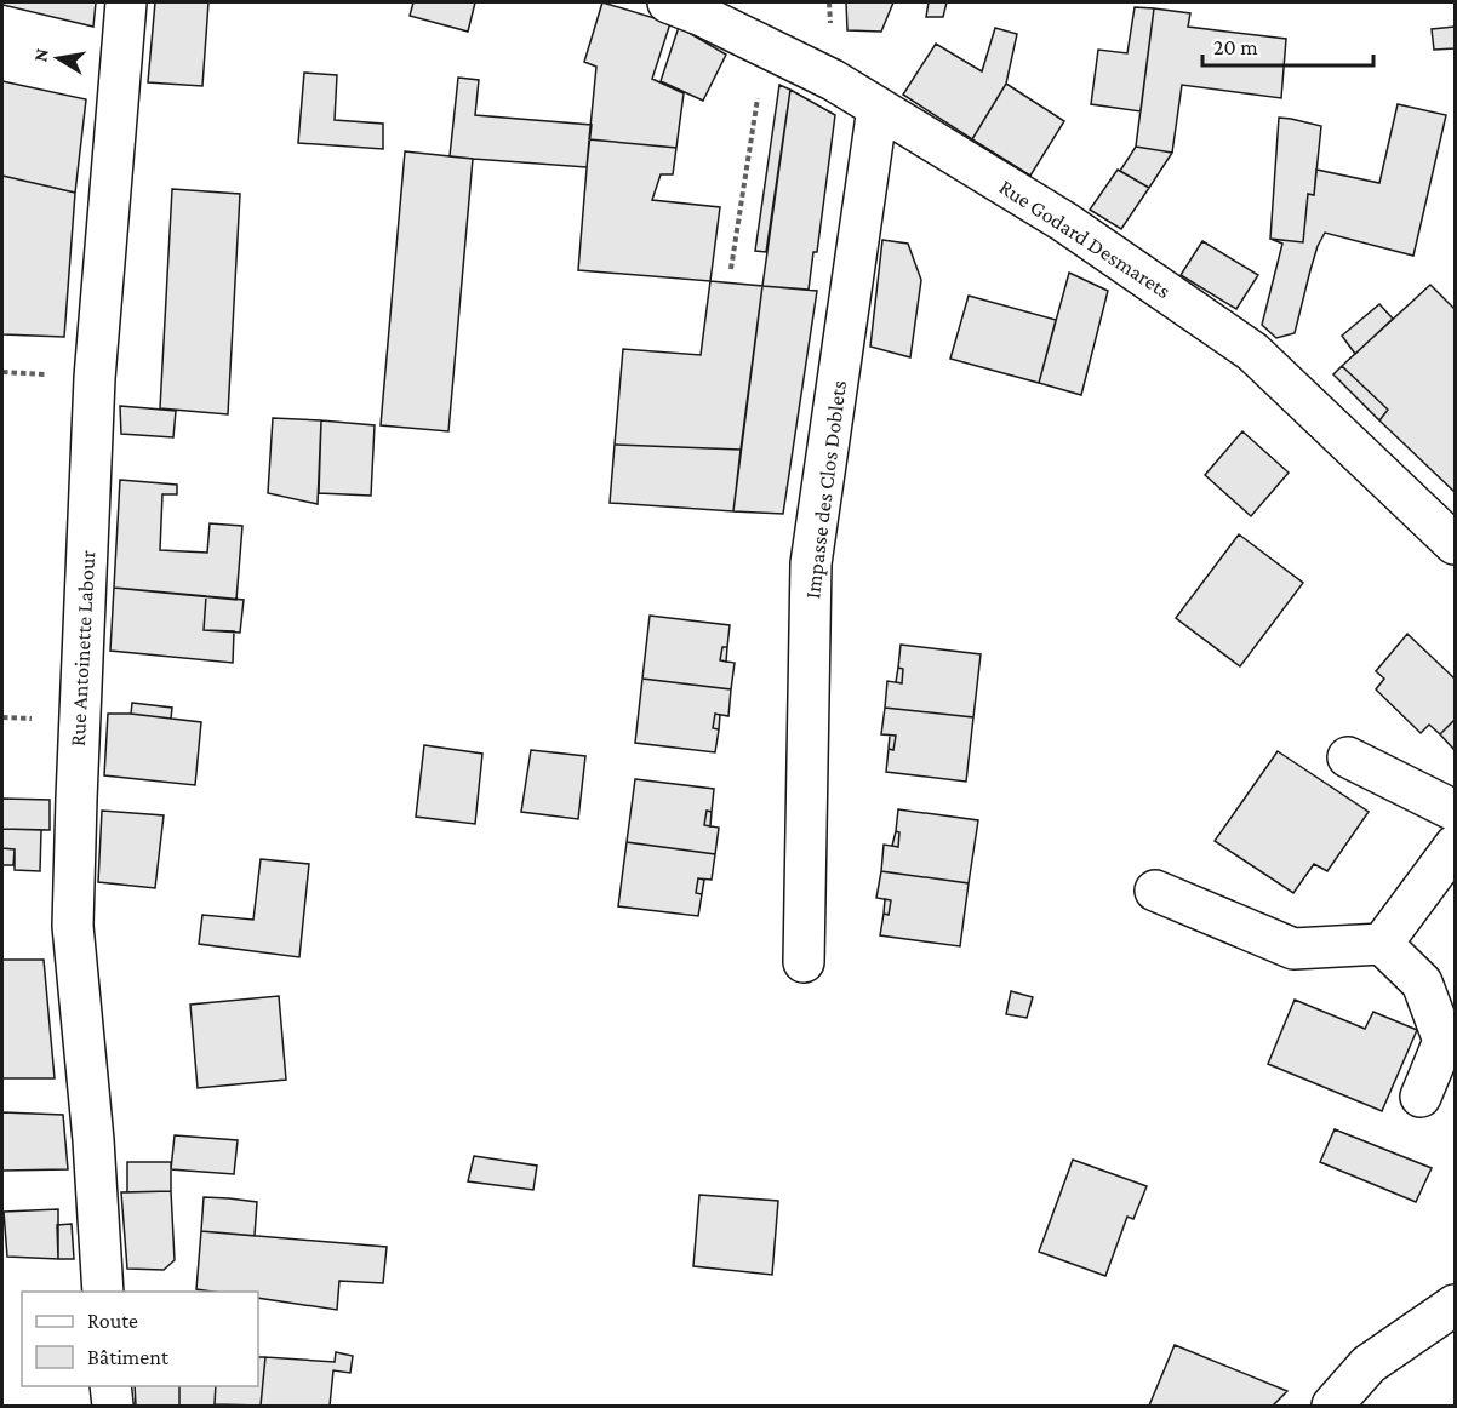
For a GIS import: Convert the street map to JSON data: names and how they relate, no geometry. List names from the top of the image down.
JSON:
{
  "streets": {
    "street": ["Rue Godard Desmarets", "Impasse des Clos Doblets", "Rue Antoinette Labour"]
  },
  "crossings": [
    ["Rue Godard Desmarets", "Impasse des Clos Doblets"]
  ],
  "legend": ["Route", "Bâtiment"],
  "scale_bar": "20 m",
  "north": "left"
}
